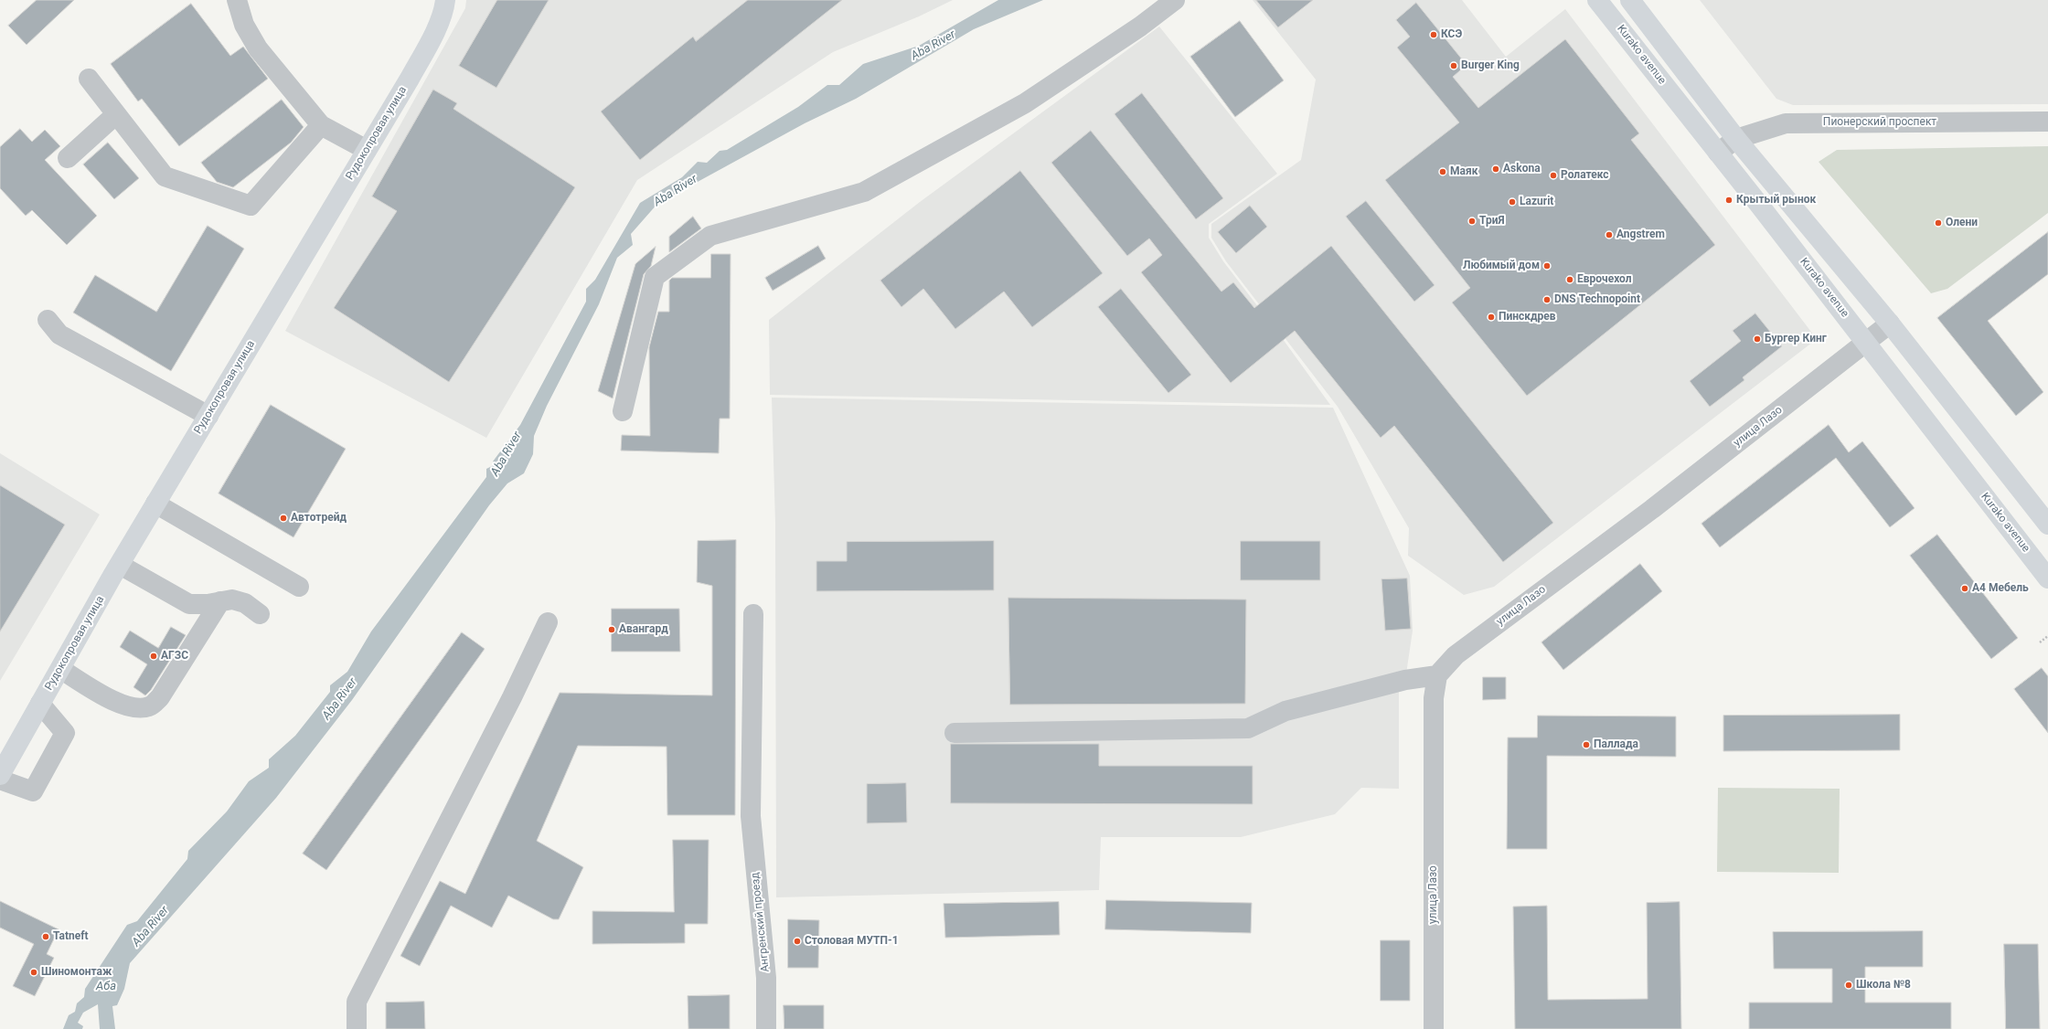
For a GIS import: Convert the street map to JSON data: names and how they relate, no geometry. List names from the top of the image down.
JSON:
{
  "streets": {
    "main road": ["Kurako avenue", "Рудокопровая улица"],
    "street": ["Пионерский проспект", "улица Лазо", "Ангренский проезд"]
  },
  "crossings": [
    ["Kurako avenue", "Пионерский проспект"],
    ["Kurako avenue", "улица Лазо"]
  ],
  "water": ["Aba River", "Аба"],
  "places": [
    "КСЭ",
    "Burger King",
    "Askona",
    "Маяк",
    "Ролатекс",
    "Крытый рынок",
    "Lazurit",
    "ТриЯ",
    "Олени",
    "Angstrem",
    "Любимый дом",
    "Еврочехол",
    "DNS Technopoint",
    "Пинскдрев",
    "Бургер Кинг",
    "Автотрейд",
    "А4 Мебель",
    "Авангард",
    "АГЗС",
    "Паллада",
    "Tatneft",
    "Столовая МУТП-1",
    "Шиномонтаж",
    "Школа №8"
  ]
}
